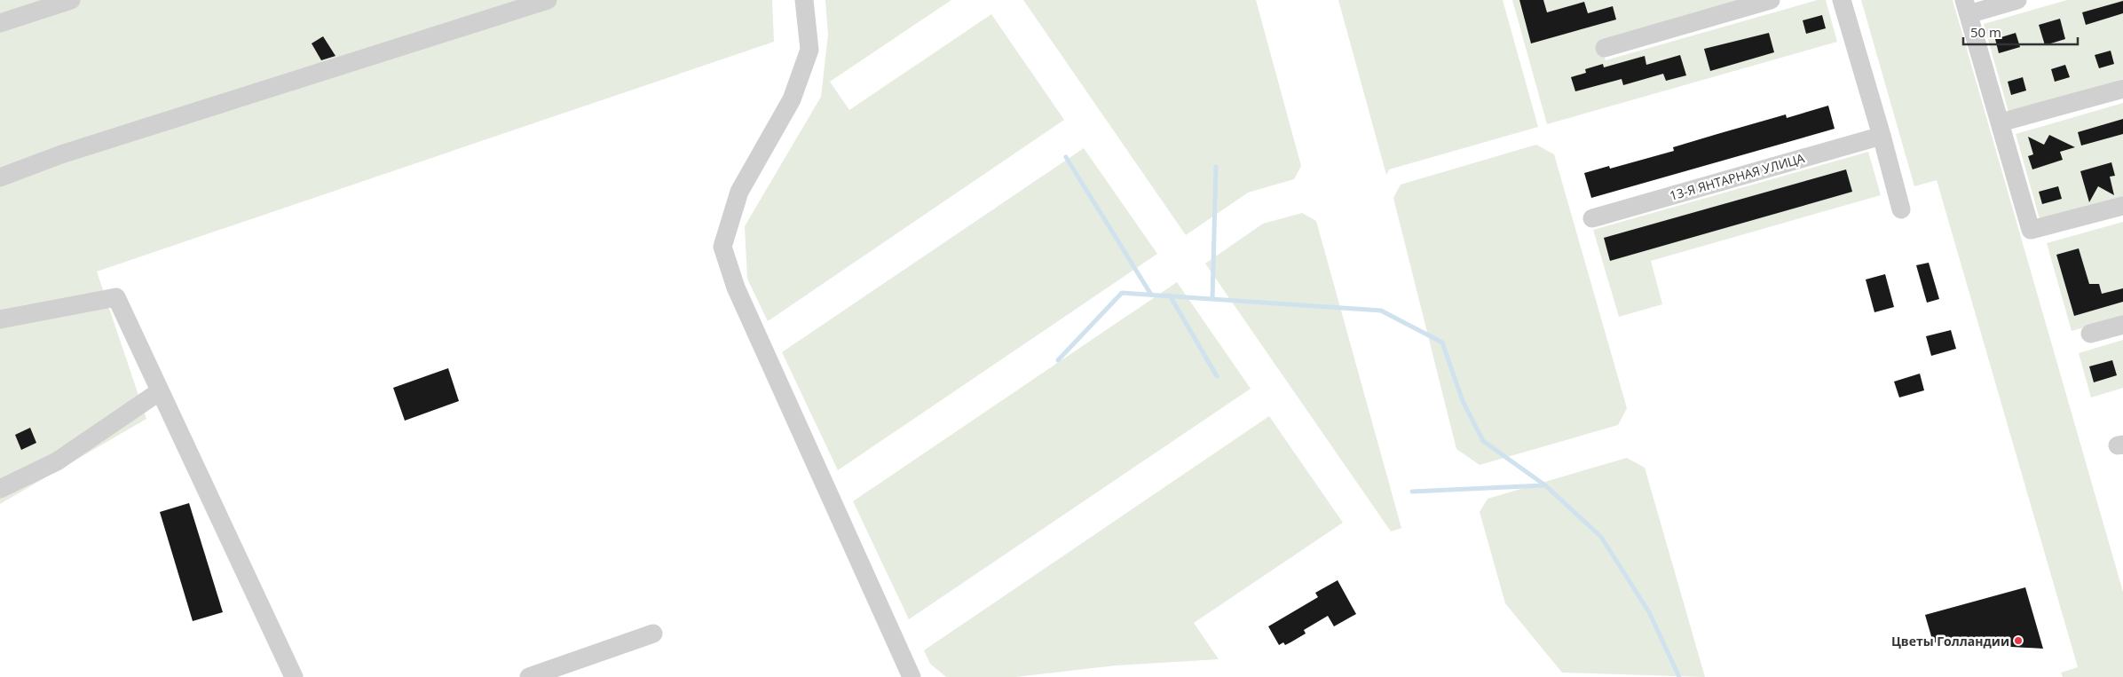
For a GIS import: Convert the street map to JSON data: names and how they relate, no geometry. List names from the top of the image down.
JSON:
{
  "streets": {
    "street": ["13-Я ЯНТАРНАЯ УЛИЦА"]
  },
  "places": ["Цветы Голландии"],
  "scale_bar": "50 m"
}
